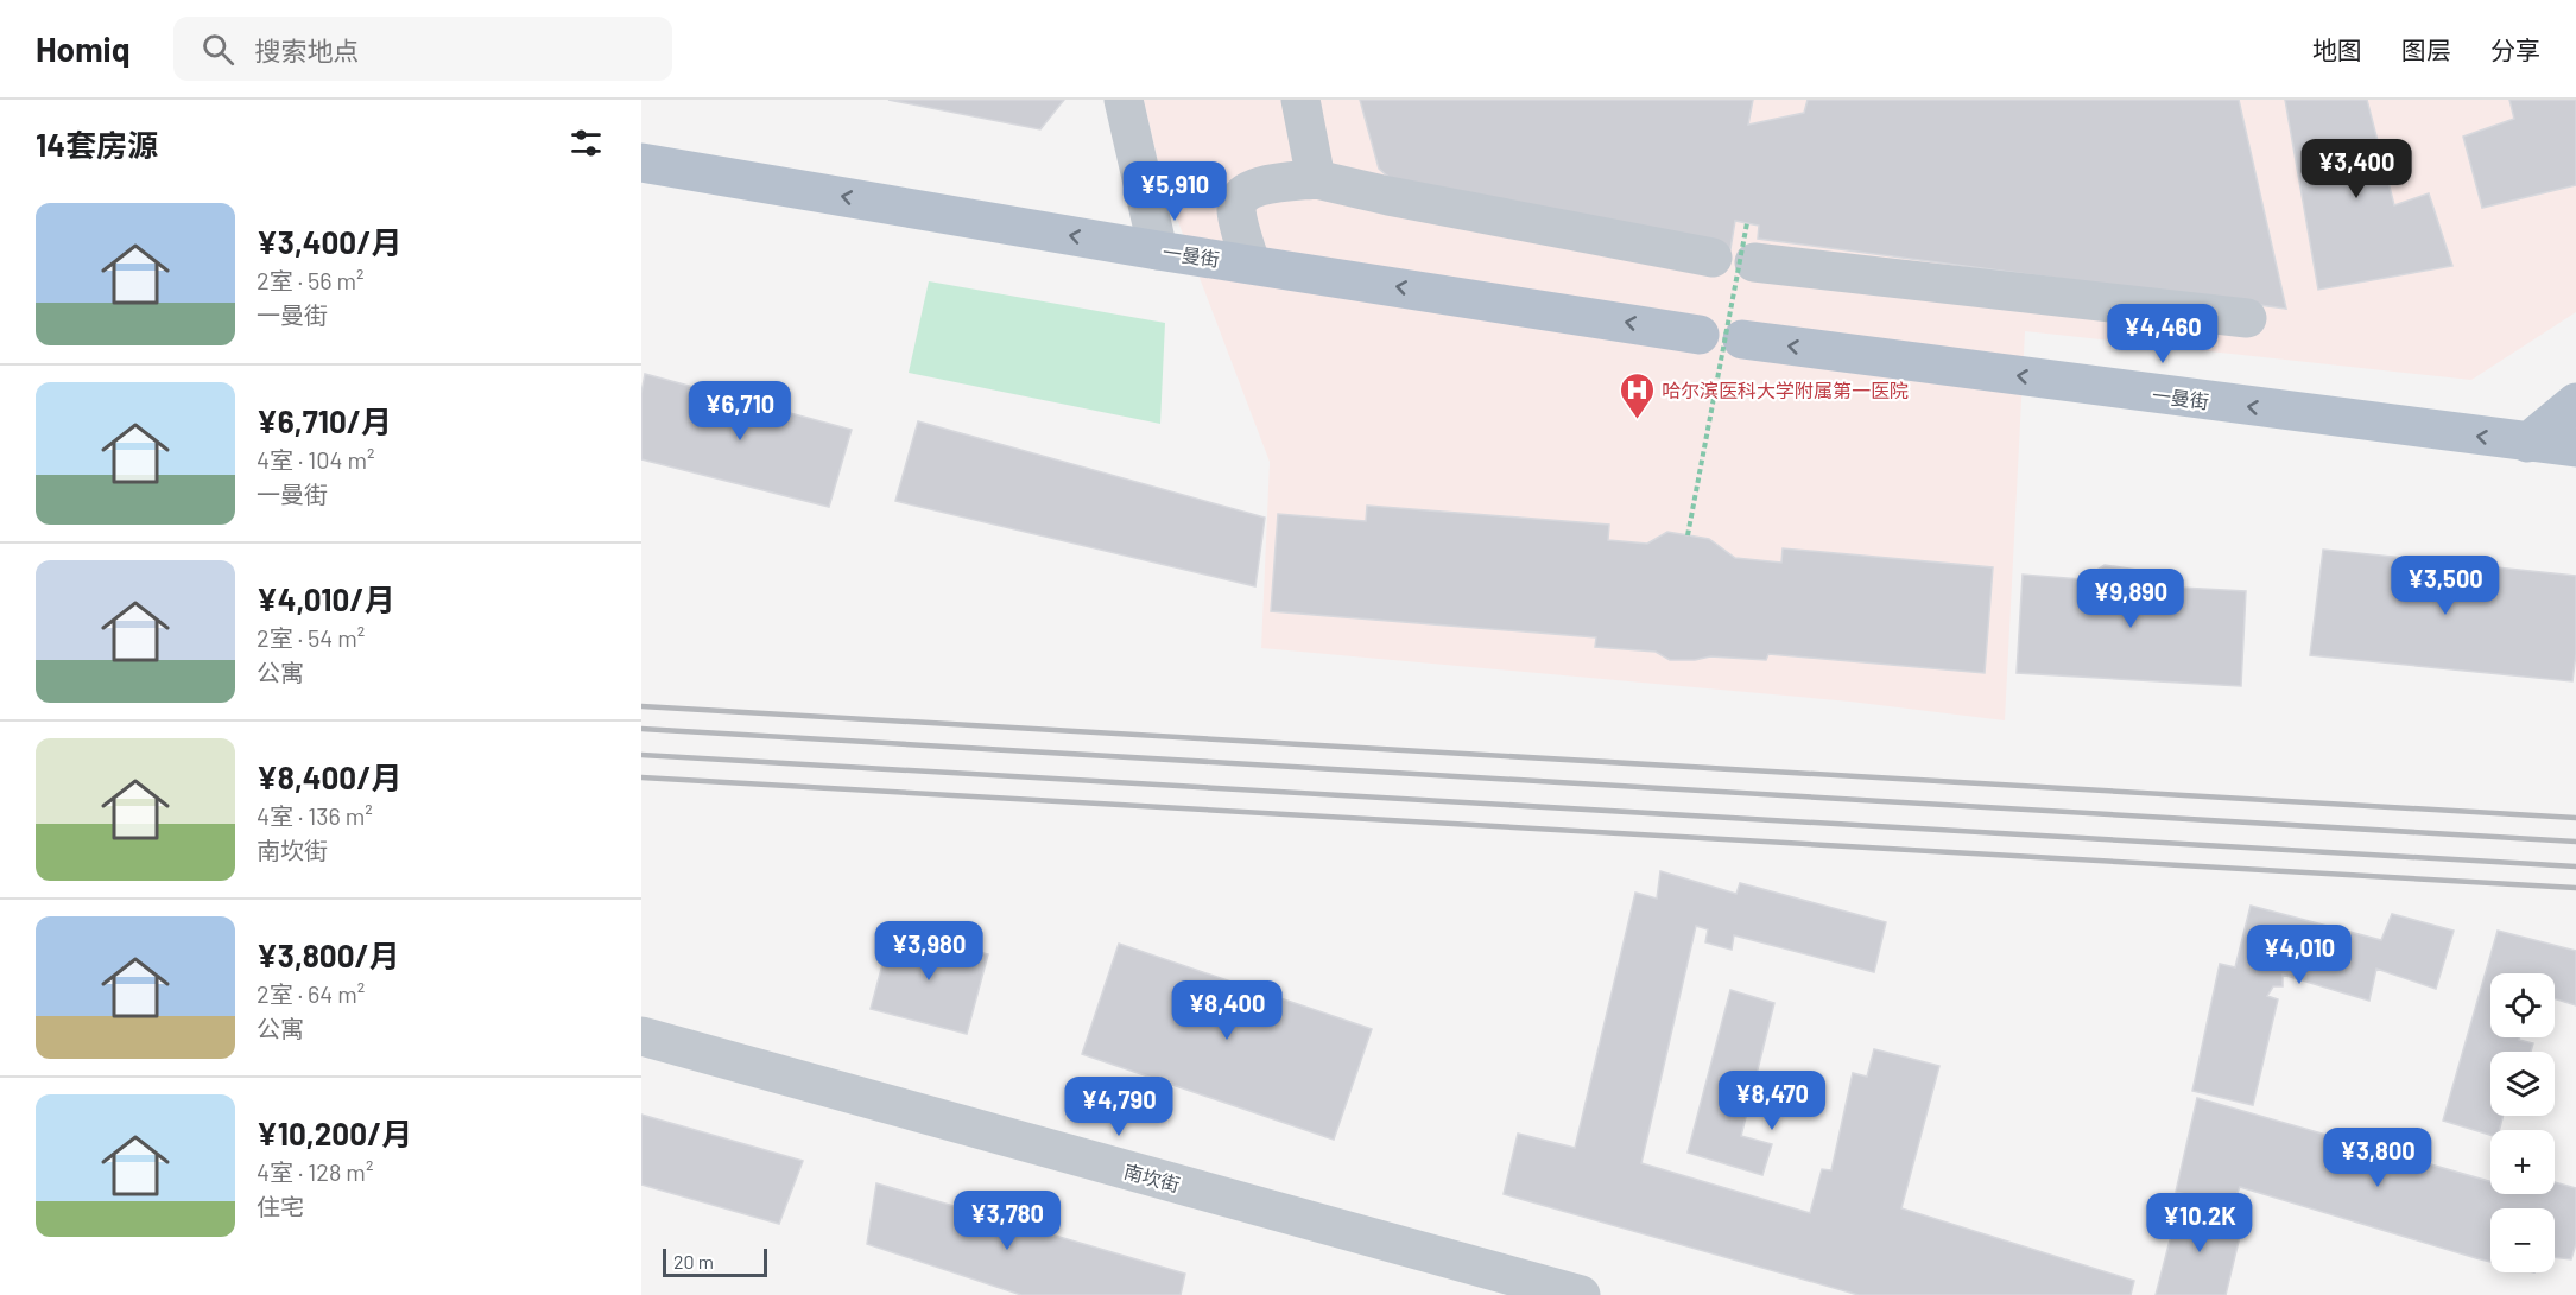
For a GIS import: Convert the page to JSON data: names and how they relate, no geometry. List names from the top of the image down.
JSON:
{
  "streets": {
    "main road": ["一曼街"],
    "street": ["南坎街"]
  },
  "one_way": ["一曼街"],
  "places": {
    "hospital": ["哈尔滨医科大学附属第一医院"]
  },
  "scale_bar": "20 m",
  "page": {
    "header": "Homiq",
    "search": "搜索地点",
    "nav": ["地图", "图层", "分享"],
    "heading": "14套房源",
    "price": [
      "¥3,400",
      "¥5,910",
      "¥4,460",
      "¥6,710",
      "¥3,500",
      "¥9,890",
      "¥3,980",
      "¥4,010",
      "¥8,400",
      "¥8,470",
      "¥4,790",
      "¥3,800",
      "¥3,780",
      "¥10.2K"
    ],
    "list": [
      {
        "name": "¥3,400/月",
        "note": "2室 · 56 m² · 一曼街"
      },
      {
        "name": "¥6,710/月",
        "note": "4室 · 104 m² · 一曼街"
      },
      {
        "name": "¥4,010/月",
        "note": "2室 · 54 m² · 公寓"
      },
      {
        "name": "¥8,400/月",
        "note": "4室 · 136 m² · 南坎街"
      },
      {
        "name": "¥3,800/月",
        "note": "2室 · 64 m² · 公寓"
      },
      {
        "name": "¥10,200/月",
        "note": "4室 · 128 m² · 住宅"
      }
    ],
    "map_buttons": ["+", "−"],
    "scale": "20 m"
  }
}
